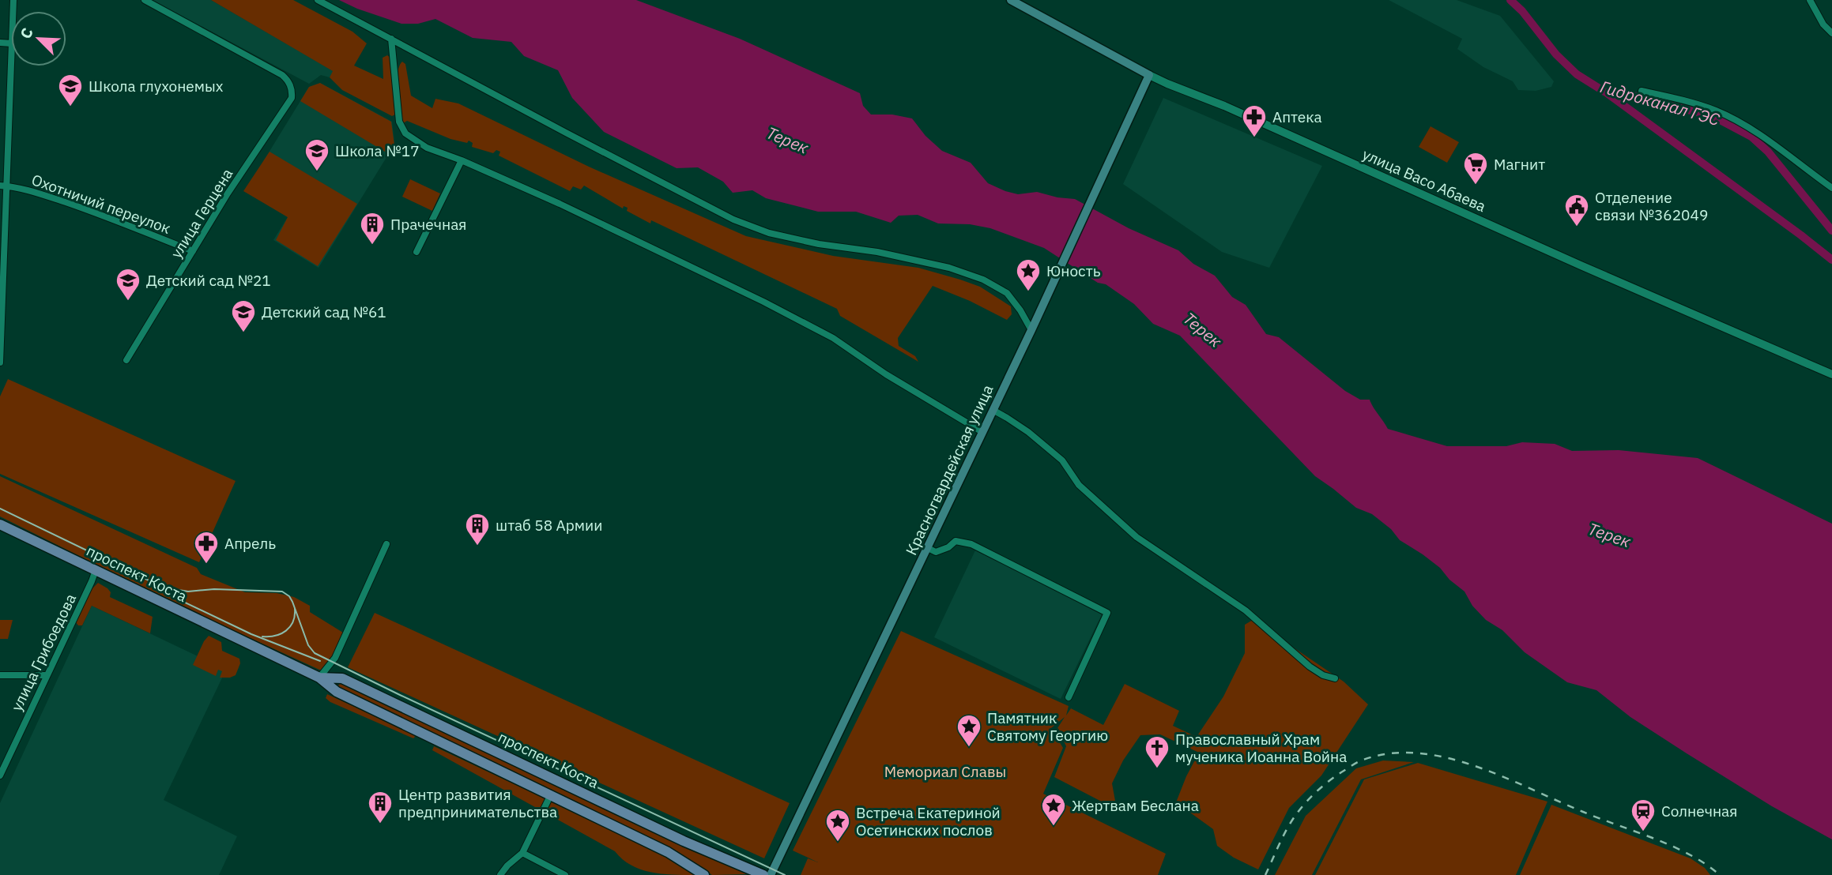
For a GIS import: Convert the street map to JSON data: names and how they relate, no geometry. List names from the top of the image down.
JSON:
{
  "streets": {
    "main road": ["улица Васо Абаева", "Красногвардейская улица", "проспект Коста"],
    "street": ["Охотничий переулок", "улица Герцена", "улица Грибоедова"]
  },
  "crossings": [
    ["улица Васо Абаева", "Красногвардейская улица"],
    ["Охотничий переулок", "улица Герцена"],
    ["проспект Коста", "улица Грибоедова"]
  ],
  "water": ["Гидроканал ГЭС", "Терек"],
  "parks": ["Мемориал Славы"],
  "places": {
    "school or university": [
      "Школа глухонемых",
      "Школа №17",
      "Детский сад №21",
      "Детский сад №61"
    ],
    "pharmacy": ["Аптека", "Апрель"],
    "supermarket": ["Магнит"],
    "public building": ["Отделение связи №362049"],
    "building": ["Прачечная", "штаб 58 Армии", "Центр развития предпринимательства"],
    "place": [
      "Юность",
      "Памятник Святому Георгию",
      "Жертвам Беслана",
      "Встреча Екатериной Осетинских послов"
    ],
    "church": ["Православный Храм мученика Иоанна Война"],
    "station": ["Солнечная"]
  },
  "north": "top left"
}
